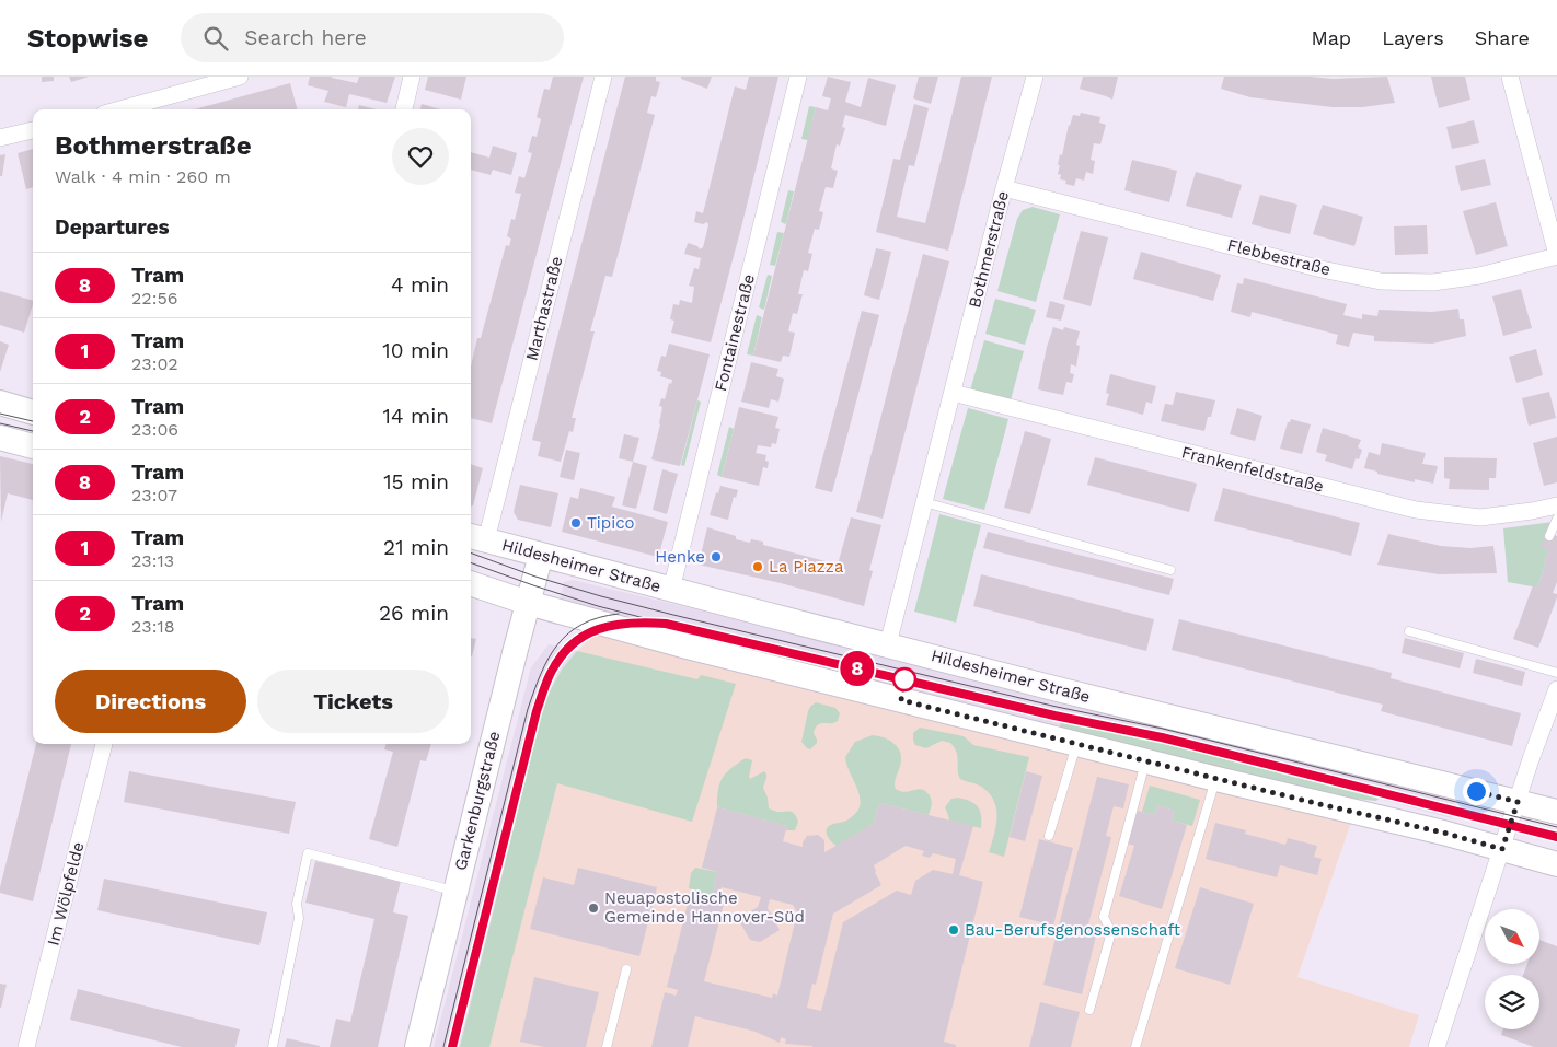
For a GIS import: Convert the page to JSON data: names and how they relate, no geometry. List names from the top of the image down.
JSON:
{
  "streets": {
    "main road": ["Hildesheimer Straße", "Garkenburgstraße"],
    "street": [
      "Bothmerstraße",
      "Flebbestraße",
      "Marthastraße",
      "Fontainestraße",
      "Frankenfeldstraße",
      "Im Wölpfelde"
    ]
  },
  "crossings": [
    ["Bothmerstraße", "Flebbestraße"],
    ["Bothmerstraße", "Frankenfeldstraße"],
    ["Bothmerstraße", "Hildesheimer Straße"],
    ["Marthastraße", "Hildesheimer Straße"],
    ["Fontainestraße", "Hildesheimer Straße"],
    ["Hildesheimer Straße", "Garkenburgstraße"]
  ],
  "places": [
    "Tipico",
    "Henke",
    "La Piazza",
    "Neuapostolische Gemeinde Hannover-Süd",
    "Bau-Berufsgenossenschaft"
  ],
  "lines": ["tram line 8"],
  "north": "bottom right",
  "page": {
    "header": "Stopwise",
    "search": "Search here",
    "nav": ["Map", "Layers", "Share"],
    "on_map": "8",
    "heading": [
      ["Bothmerstraße", "Walk · 4 min · 260 m"],
      "Departures"
    ],
    "list": [
      {
        "mark": "8",
        "name": "Tram",
        "note": "22:56",
        "value": "4 min"
      },
      {
        "mark": "1",
        "name": "Tram",
        "note": "23:02",
        "value": "10 min"
      },
      {
        "mark": "2",
        "name": "Tram",
        "note": "23:06",
        "value": "14 min"
      },
      {
        "mark": "8",
        "name": "Tram",
        "note": "23:07",
        "value": "15 min"
      },
      {
        "mark": "1",
        "name": "Tram",
        "note": "23:13",
        "value": "21 min"
      },
      {
        "mark": "2",
        "name": "Tram",
        "note": "23:18",
        "value": "26 min"
      }
    ],
    "buttons": ["Directions", "Tickets"]
  }
}
